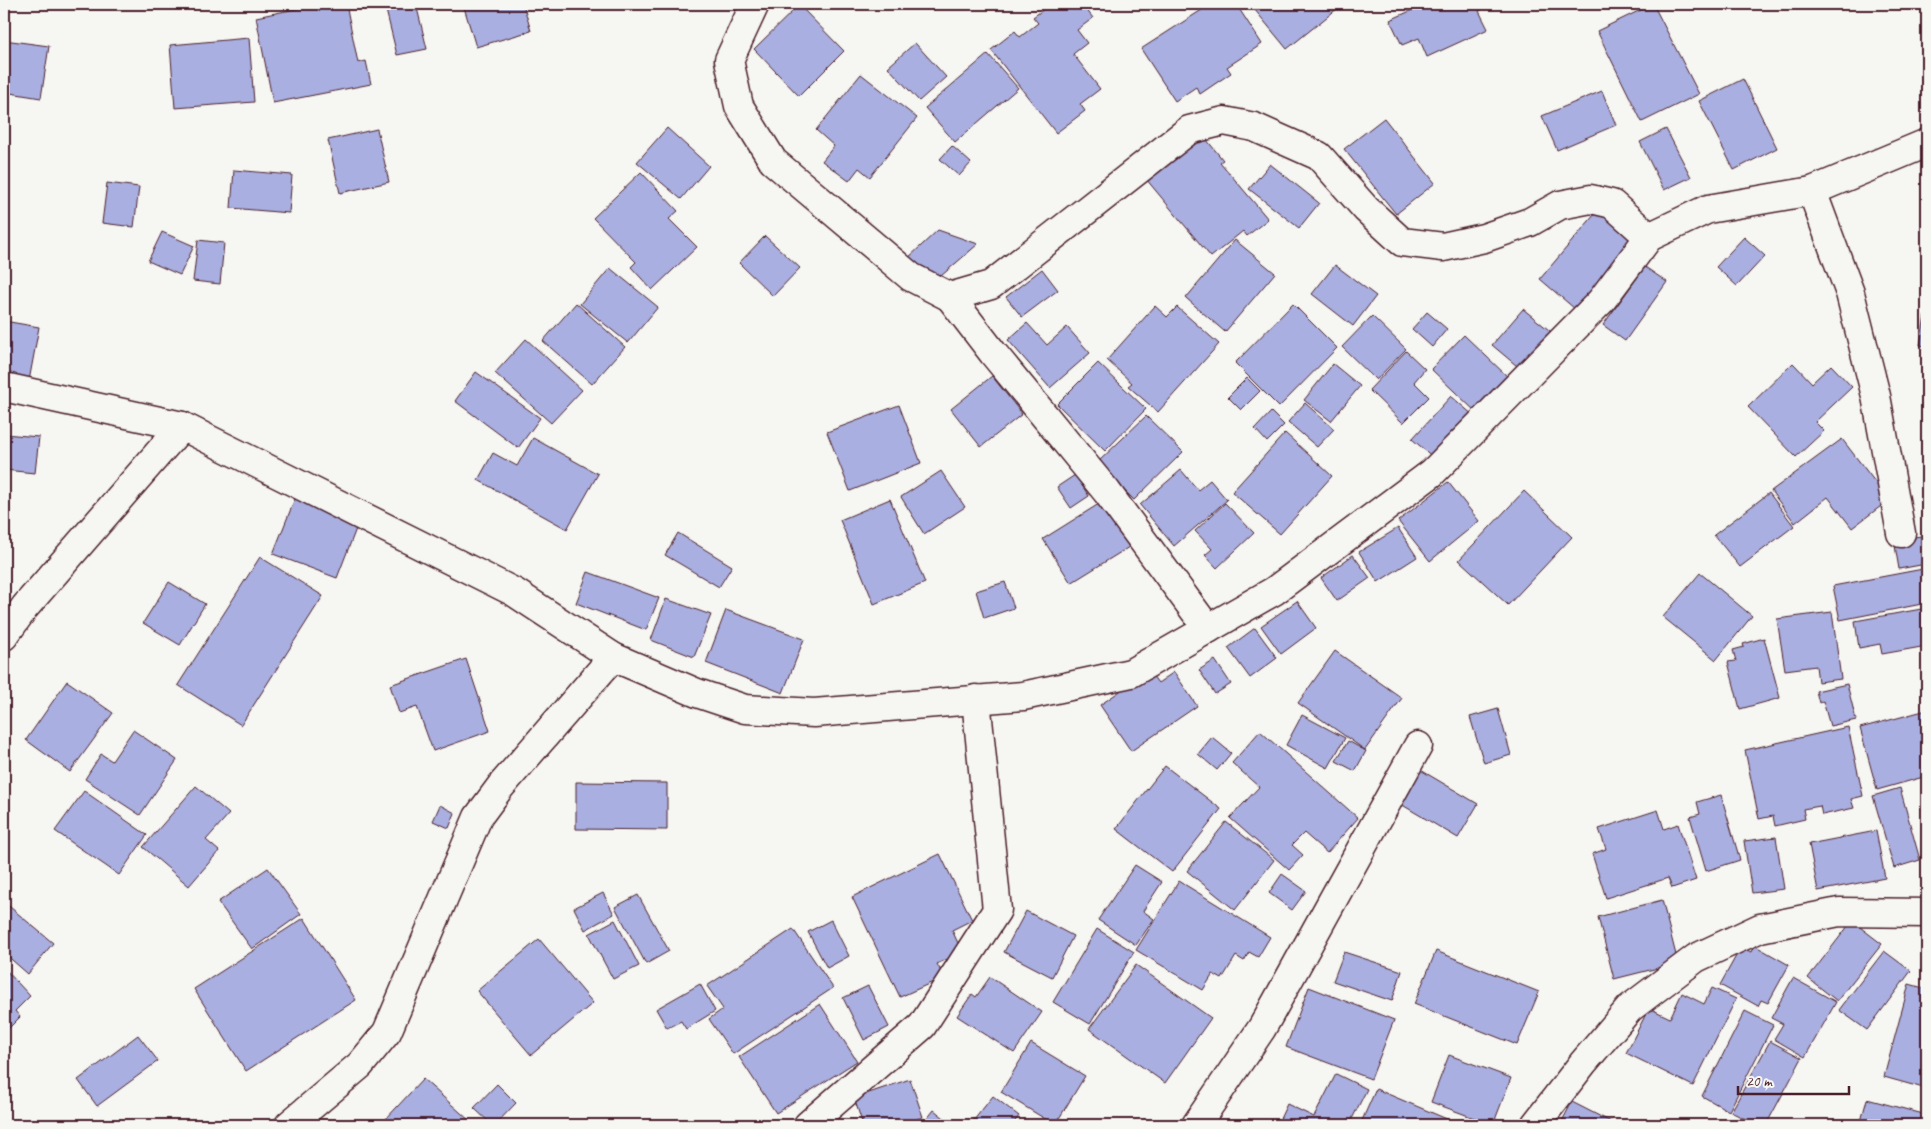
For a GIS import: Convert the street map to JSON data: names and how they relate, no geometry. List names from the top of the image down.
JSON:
{
  "scale_bar": "20 m"
}
